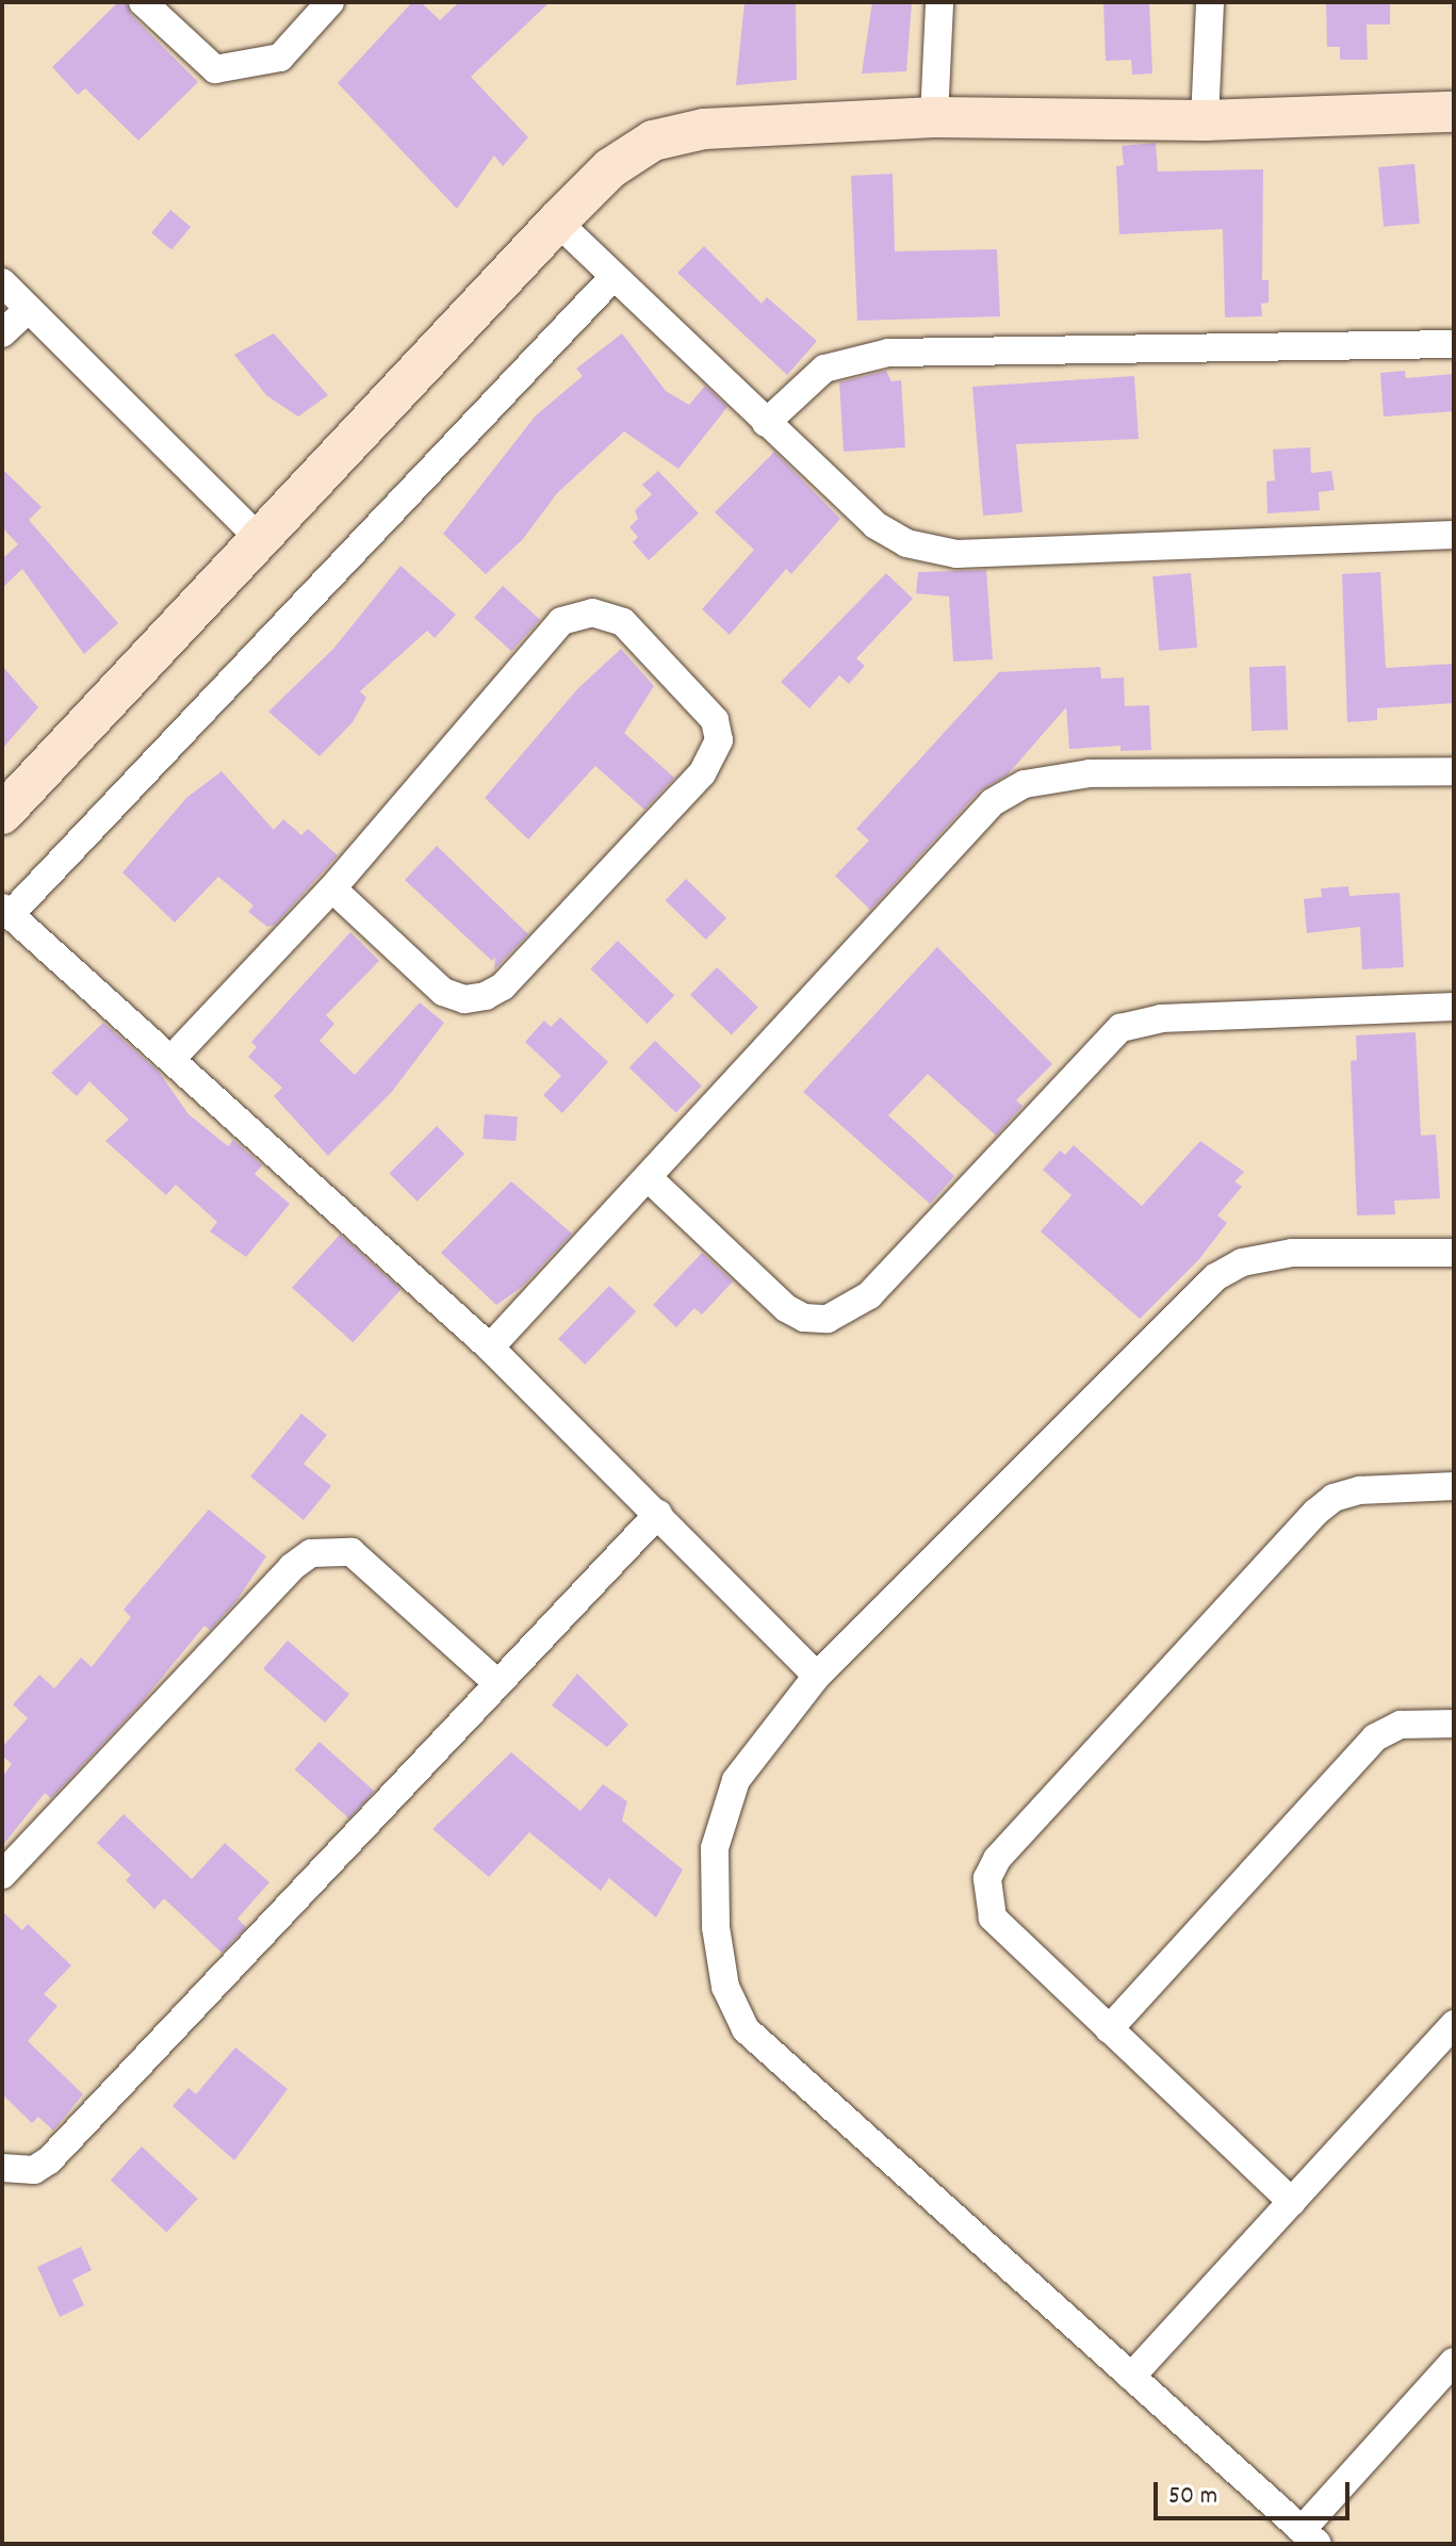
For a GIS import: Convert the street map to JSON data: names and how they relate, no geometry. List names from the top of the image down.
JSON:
{
  "scale_bar": "50 m"
}
